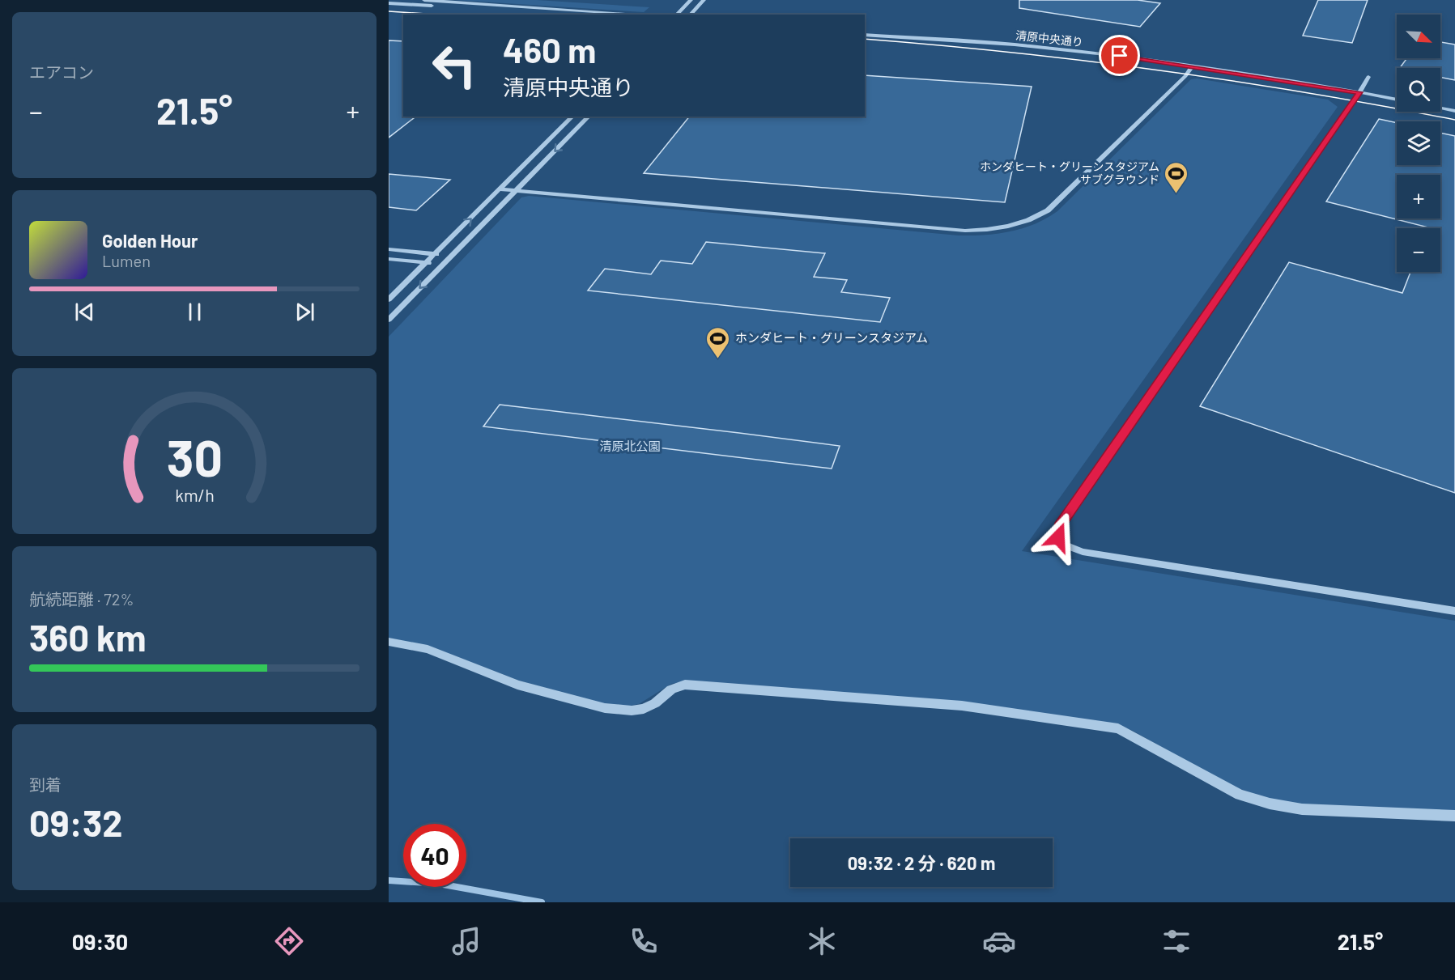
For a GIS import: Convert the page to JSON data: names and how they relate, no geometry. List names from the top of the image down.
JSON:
{
  "streets": {
    "street": ["清原中央通り"]
  },
  "parks": ["清原北公園"],
  "places": {
    "sports": ["ホンダヒート・グリーンスタジアム サブグラウンド", "ホンダヒート・グリーンスタジアム"]
  },
  "north": "bottom right",
  "page": {
    "tile": [
      "エアコン",
      ["航続距離 · 72%", "360 km"],
      ["到着", "09:32"]
    ],
    "map_buttons": ["+", "−"],
    "turn": ["460 m", "清原中央通り"],
    "heat": ["−", "21.5°", "+"],
    "song": ["Golden Hour", "Lumen"],
    "limit": "40",
    "trip": "09:32 · 2 分 · 620 m",
    "tabs": ["09:30", "21.5°"],
    "gauge": ["30", "km/h"]
  }
}
